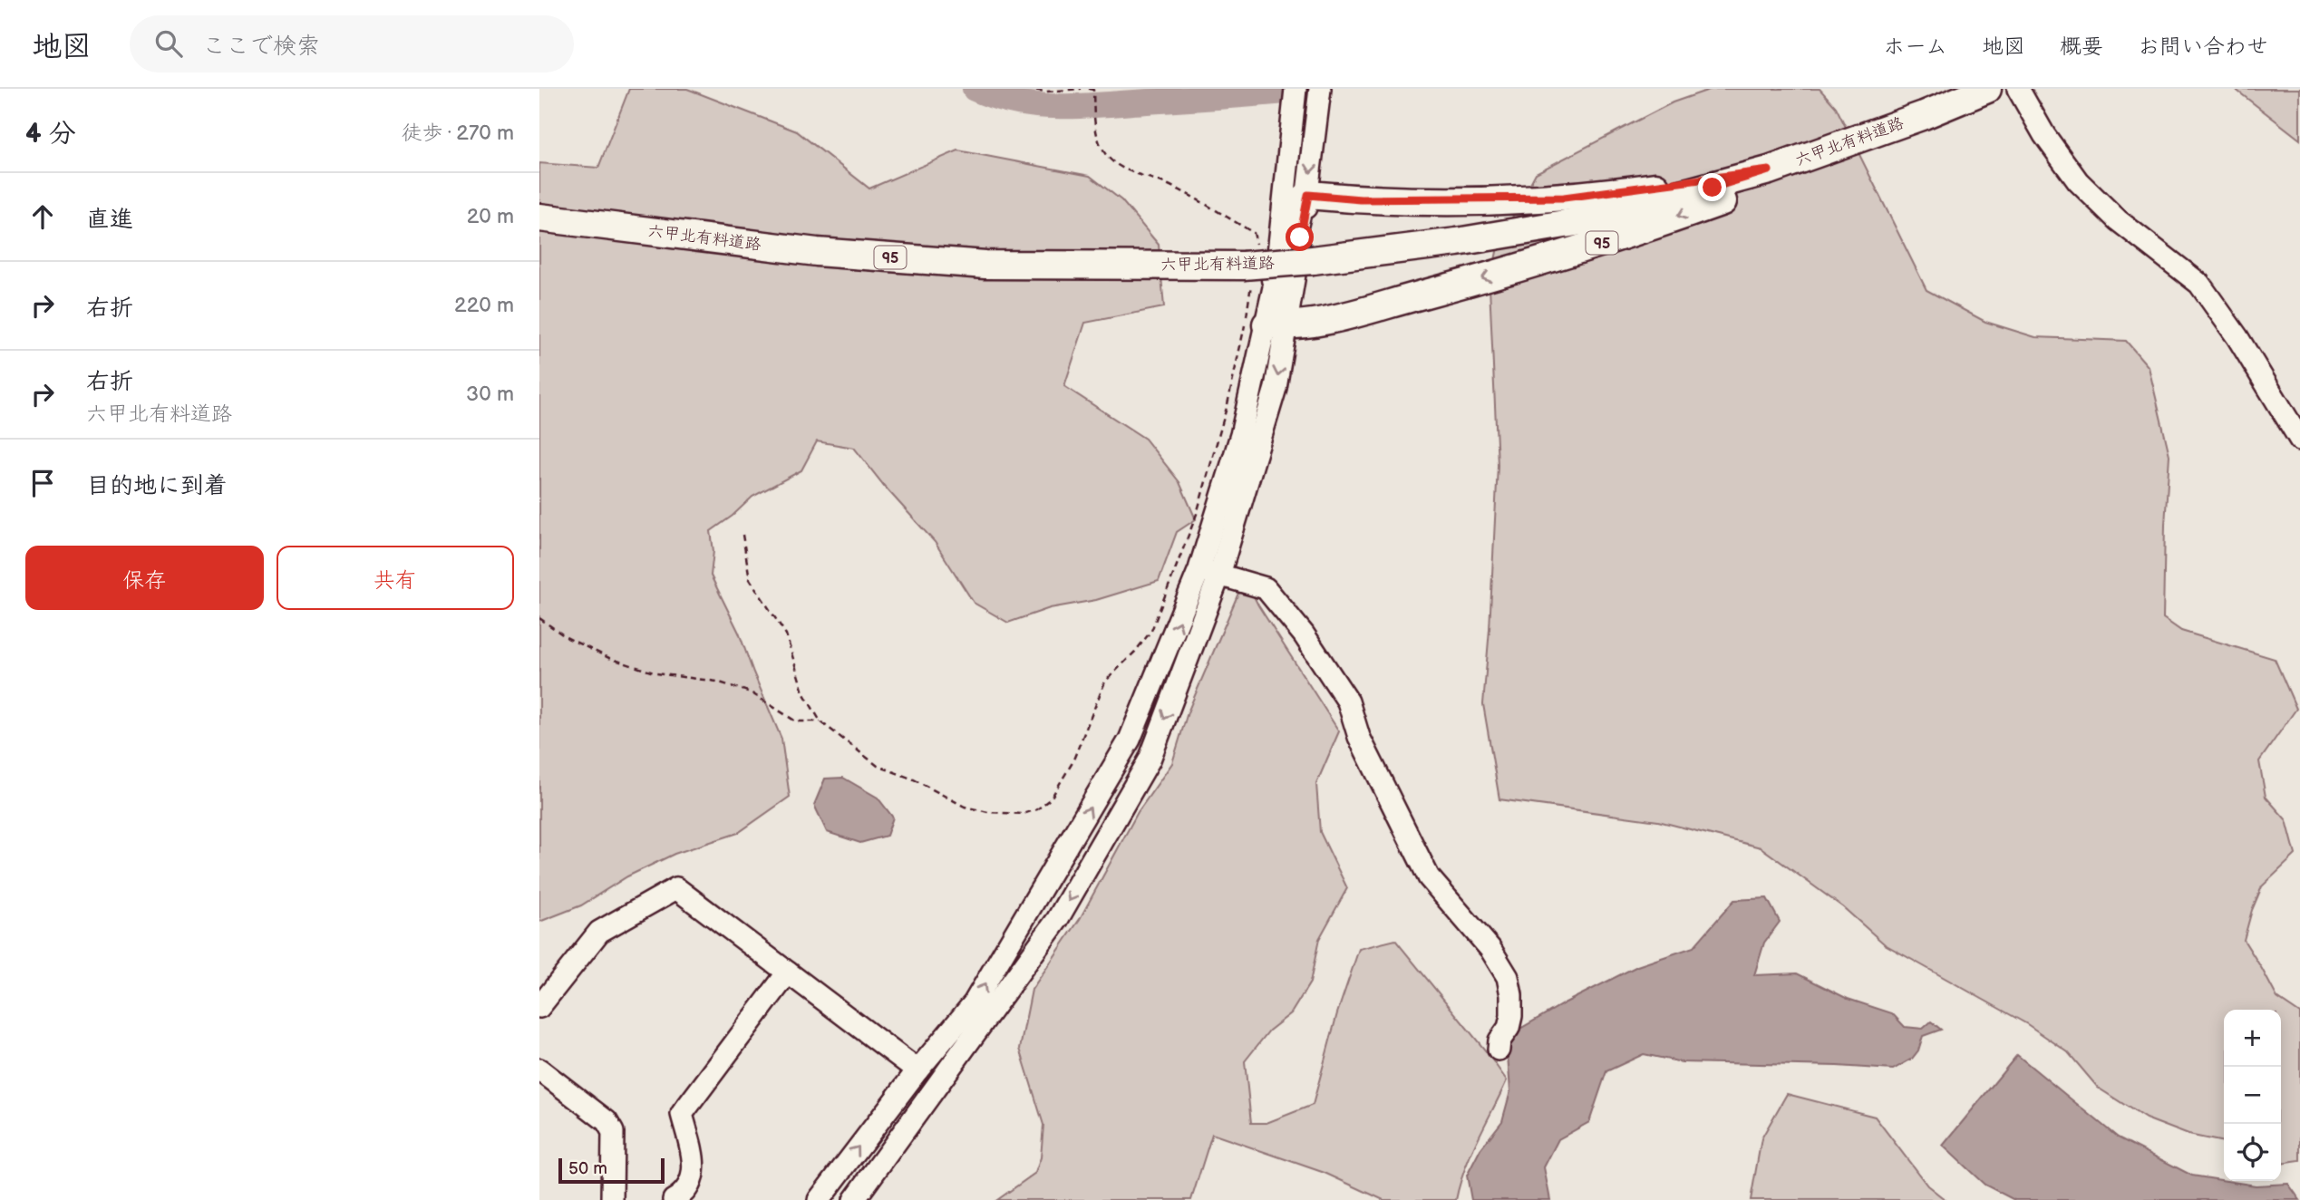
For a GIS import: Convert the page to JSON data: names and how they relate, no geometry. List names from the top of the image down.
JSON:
{
  "streets": {
    "main road": ["六甲北有料道路", "95"]
  },
  "crossings": [
    ["六甲北有料道路", "95"]
  ],
  "scale_bar": "50 m",
  "page": {
    "header": "地図",
    "search": "ここで検索",
    "nav": [
      "ホーム",
      "地図",
      "概要",
      "お問い合わせ"
    ],
    "heading": ["4 分", "徒歩 · 270 m"],
    "list": [
      ["直進", "20 m"],
      ["右折", "220 m"],
      ["右折", "六甲北有料道路", "30 m"],
      "目的地に到着"
    ],
    "buttons": ["保存", "共有"],
    "map_buttons": ["+", "−"],
    "scale": "50 m"
  }
}
